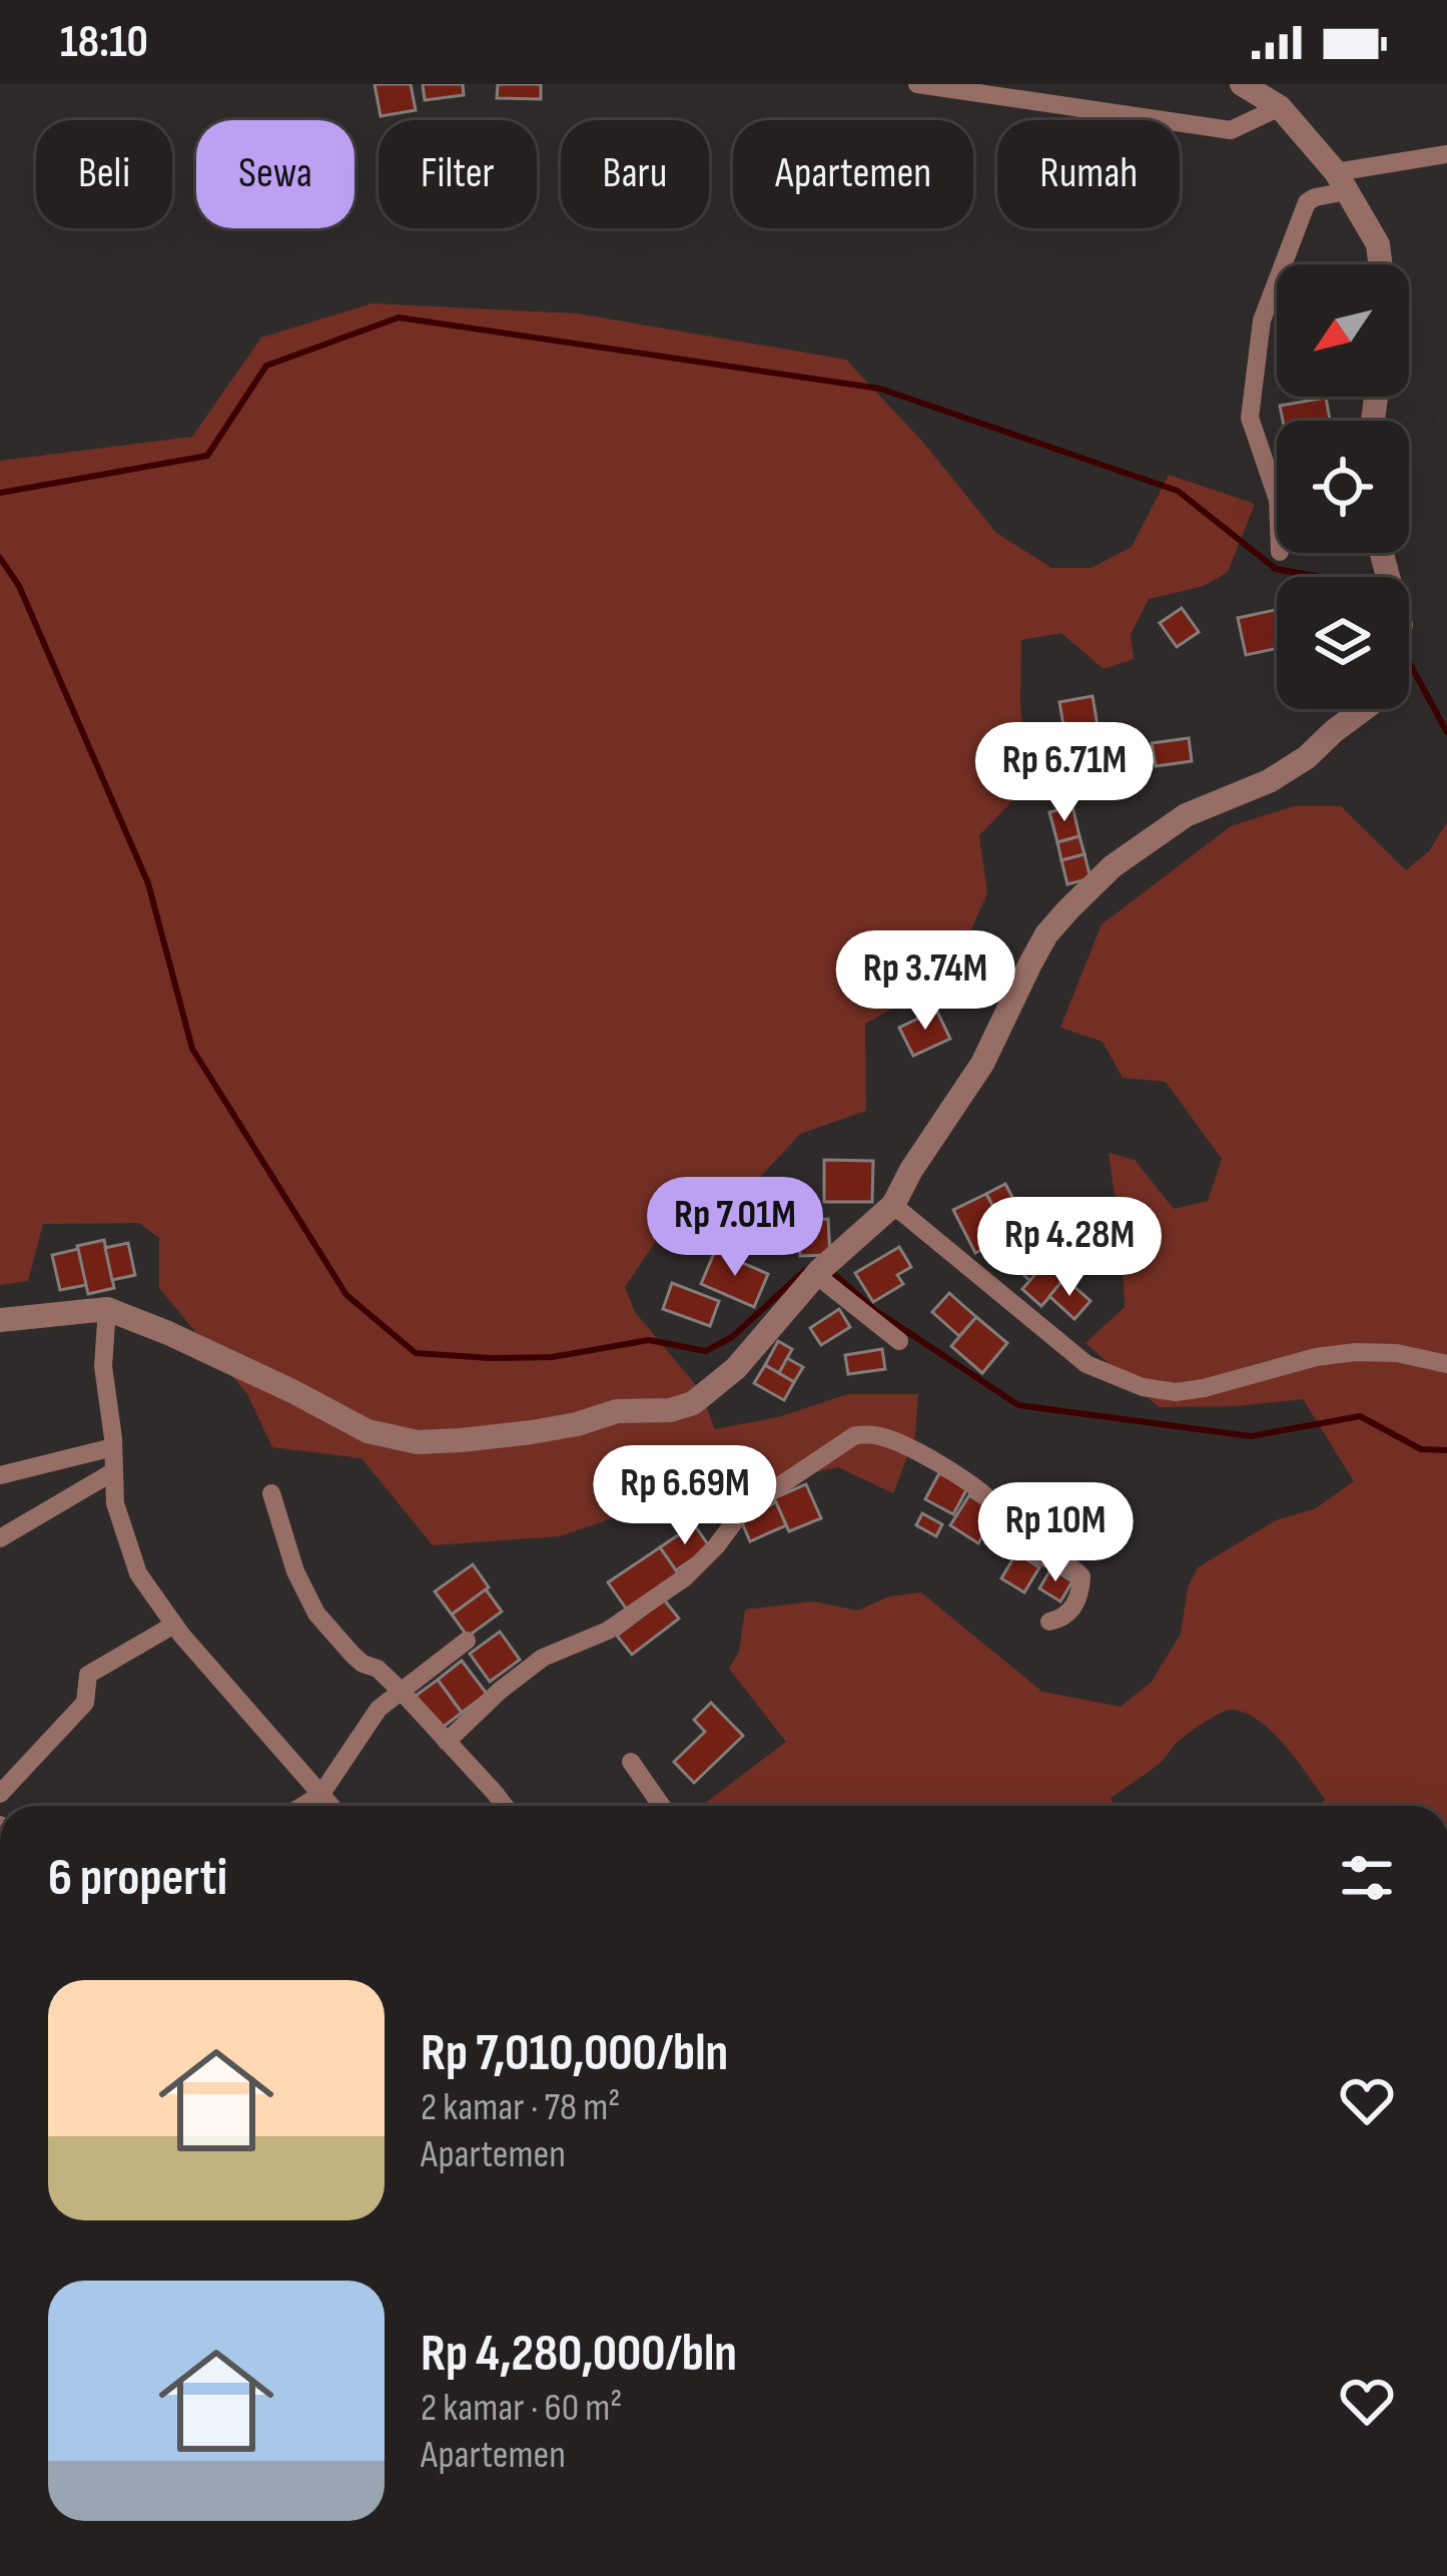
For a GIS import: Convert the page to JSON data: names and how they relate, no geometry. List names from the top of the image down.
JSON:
{
  "north": "bottom left",
  "page": {
    "status": "18:10",
    "chip": [
      "Beli",
      "Sewa",
      "Filter",
      "Baru",
      "Apartemen",
      "Rumah"
    ],
    "price": [
      "Rp 6.71M",
      "Rp 3.74M",
      "Rp 7.01M",
      "Rp 4.28M",
      "Rp 6.69M",
      "Rp 10M"
    ],
    "heading": "6 properti",
    "list": [
      {
        "name": "Rp 7,010,000/bln",
        "note": "2 kamar · 78 m² · Apartemen"
      },
      {
        "name": "Rp 4,280,000/bln",
        "note": "2 kamar · 60 m² · Apartemen"
      }
    ]
  }
}
